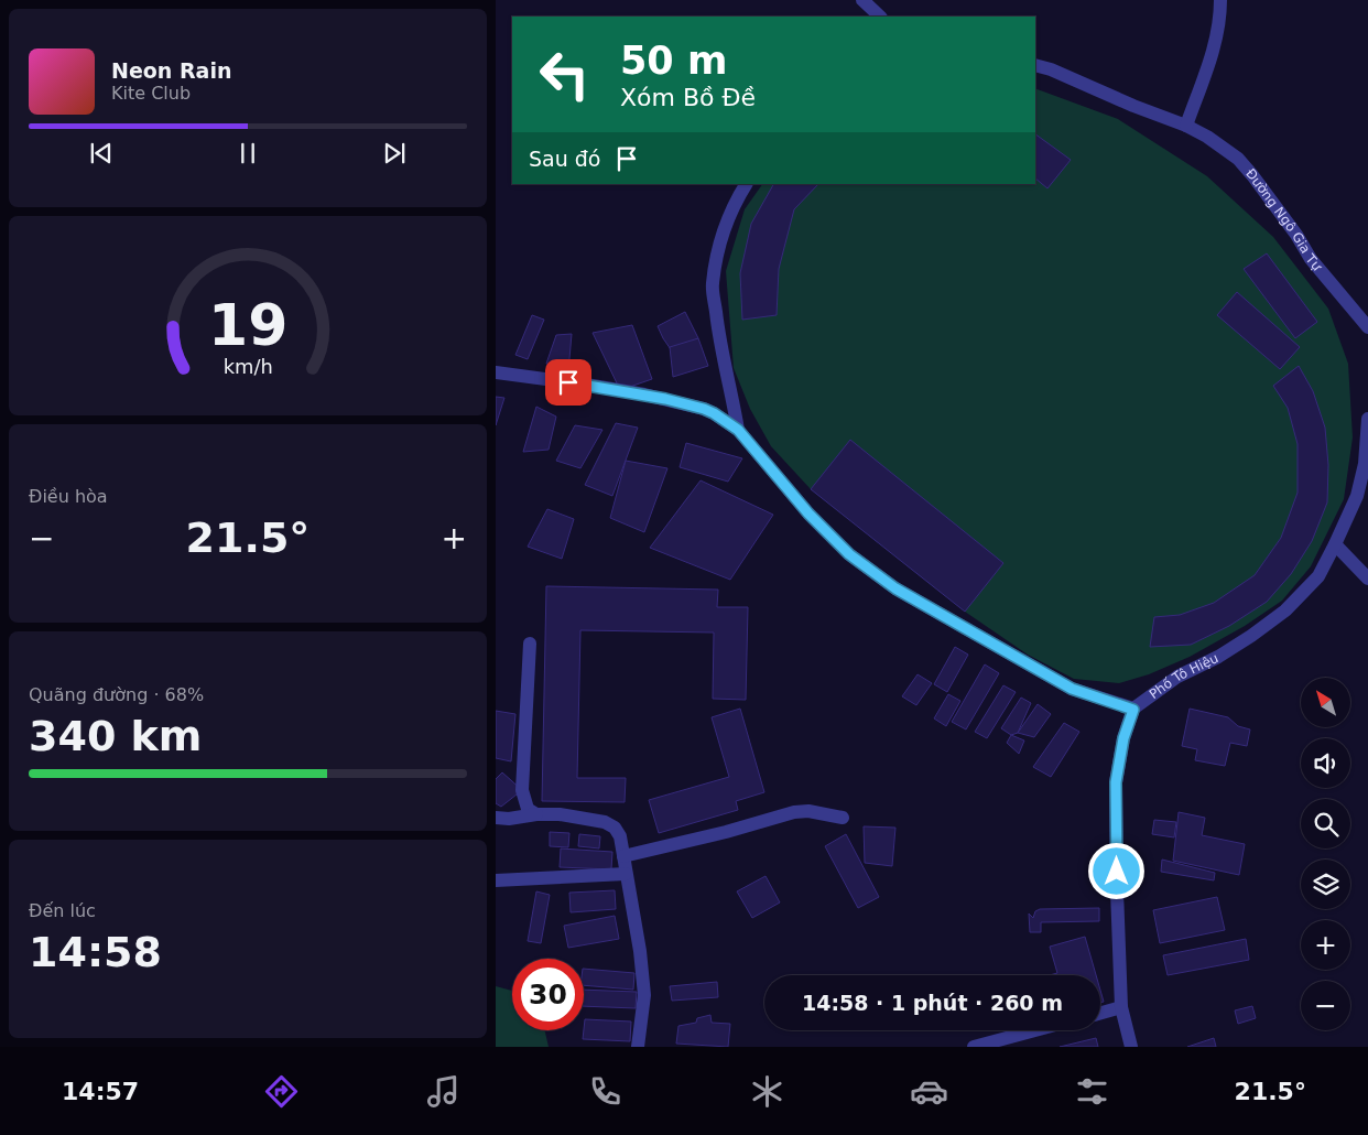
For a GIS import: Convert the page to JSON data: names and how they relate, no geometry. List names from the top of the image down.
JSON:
{
  "streets": {
    "street": ["Đường Ngô Gia Tự", "Phố Tô Hiệu"]
  },
  "north": "top left",
  "page": {
    "turn": ["50 m", "Xóm Bồ Đề"],
    "song": ["Neon Rain", "Kite Club"],
    "then": "Sau đó",
    "tile": [
      "Điều hòa",
      ["Quãng đường · 68%", "340 km"],
      ["Đến lúc", "14:58"]
    ],
    "heat": ["−", "21.5°", "+"],
    "map_buttons": ["+", "−"],
    "limit": "30",
    "trip": "14:58 · 1 phút · 260 m",
    "tabs": ["14:57", "21.5°"],
    "gauge": ["19", "km/h"]
  }
}
